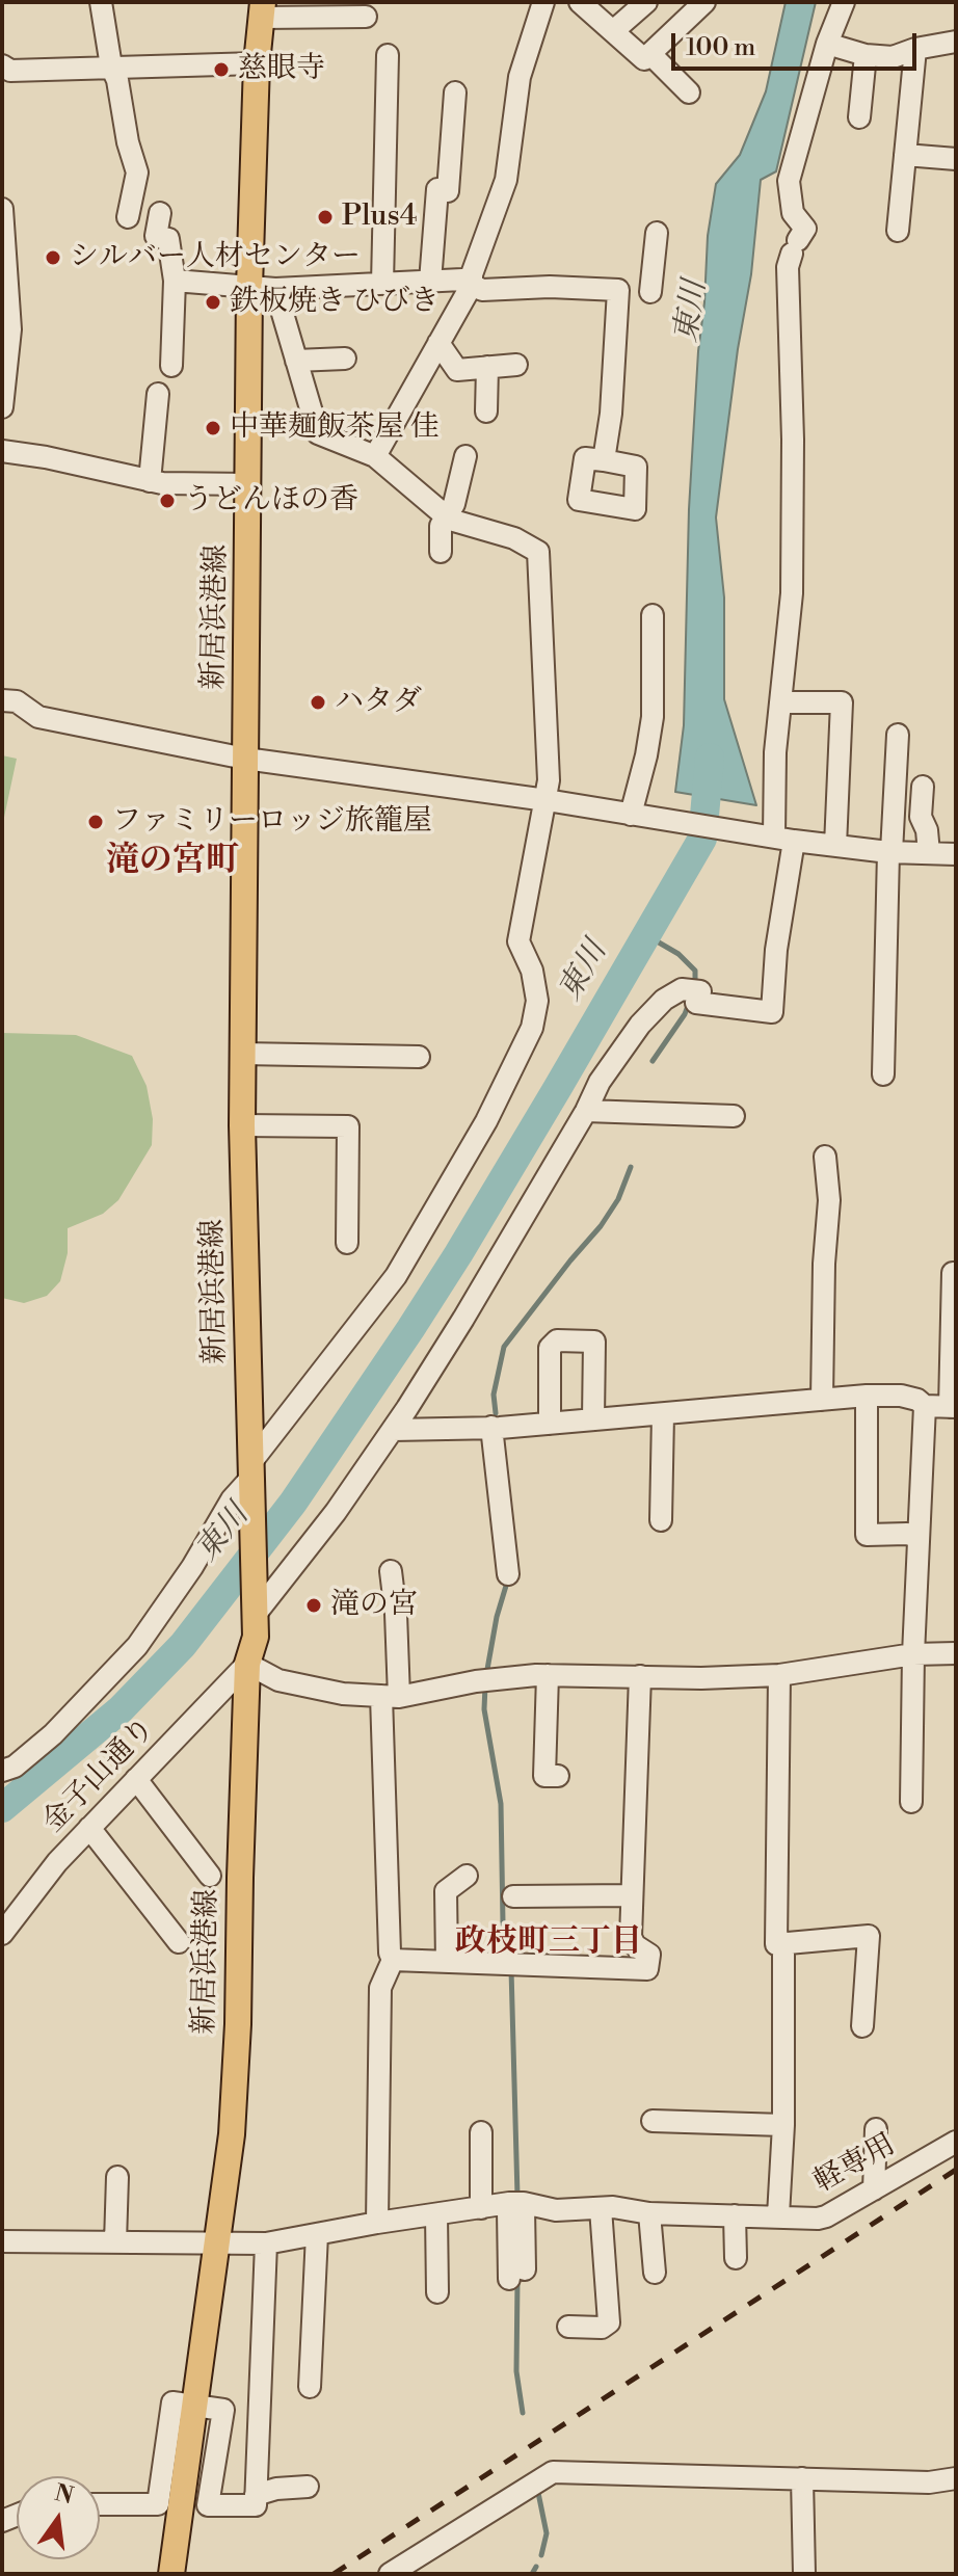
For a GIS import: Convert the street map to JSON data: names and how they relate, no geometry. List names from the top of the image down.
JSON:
{
  "streets": {
    "main road": ["新居浜港線"],
    "street": ["金子山通り", "軽専用"]
  },
  "crossings": [
    ["新居浜港線", "金子山通り"],
    ["新居浜港線", "軽専用"]
  ],
  "districts": ["滝の宮町", "政枝町三丁目"],
  "water": ["東川"],
  "places": [
    "慈眼寺",
    "Plus4",
    "シルバー人材センター",
    "鉄板焼き ひびき",
    "中華麺飯茶屋 佳",
    "うどんほの香",
    "ハタダ",
    "ファミリーロッジ旅籠屋",
    "滝の宮"
  ],
  "scale_bar": "100 m",
  "north": "top"
}
